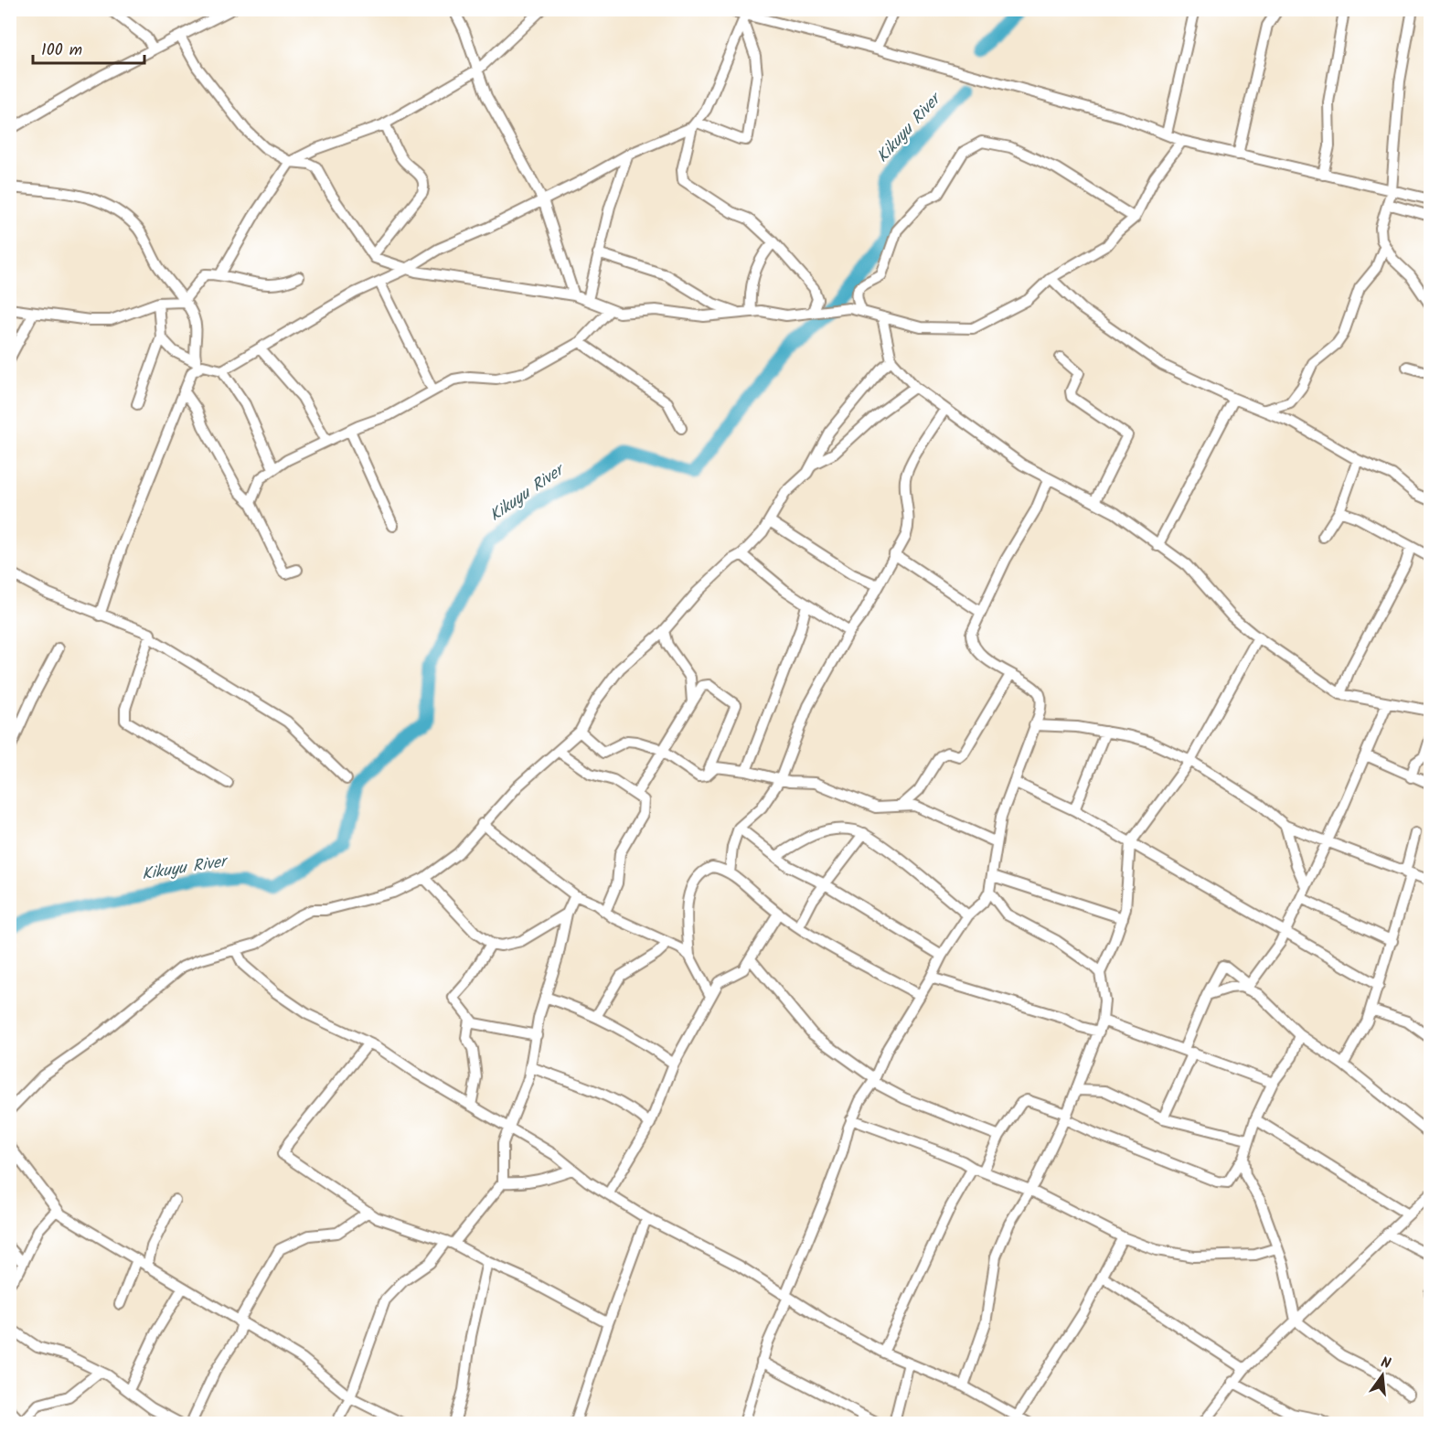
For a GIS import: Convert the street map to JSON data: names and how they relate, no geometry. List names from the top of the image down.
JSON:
{
  "water": ["Kikuyu River"],
  "scale_bar": "100 m",
  "north": "top"
}
